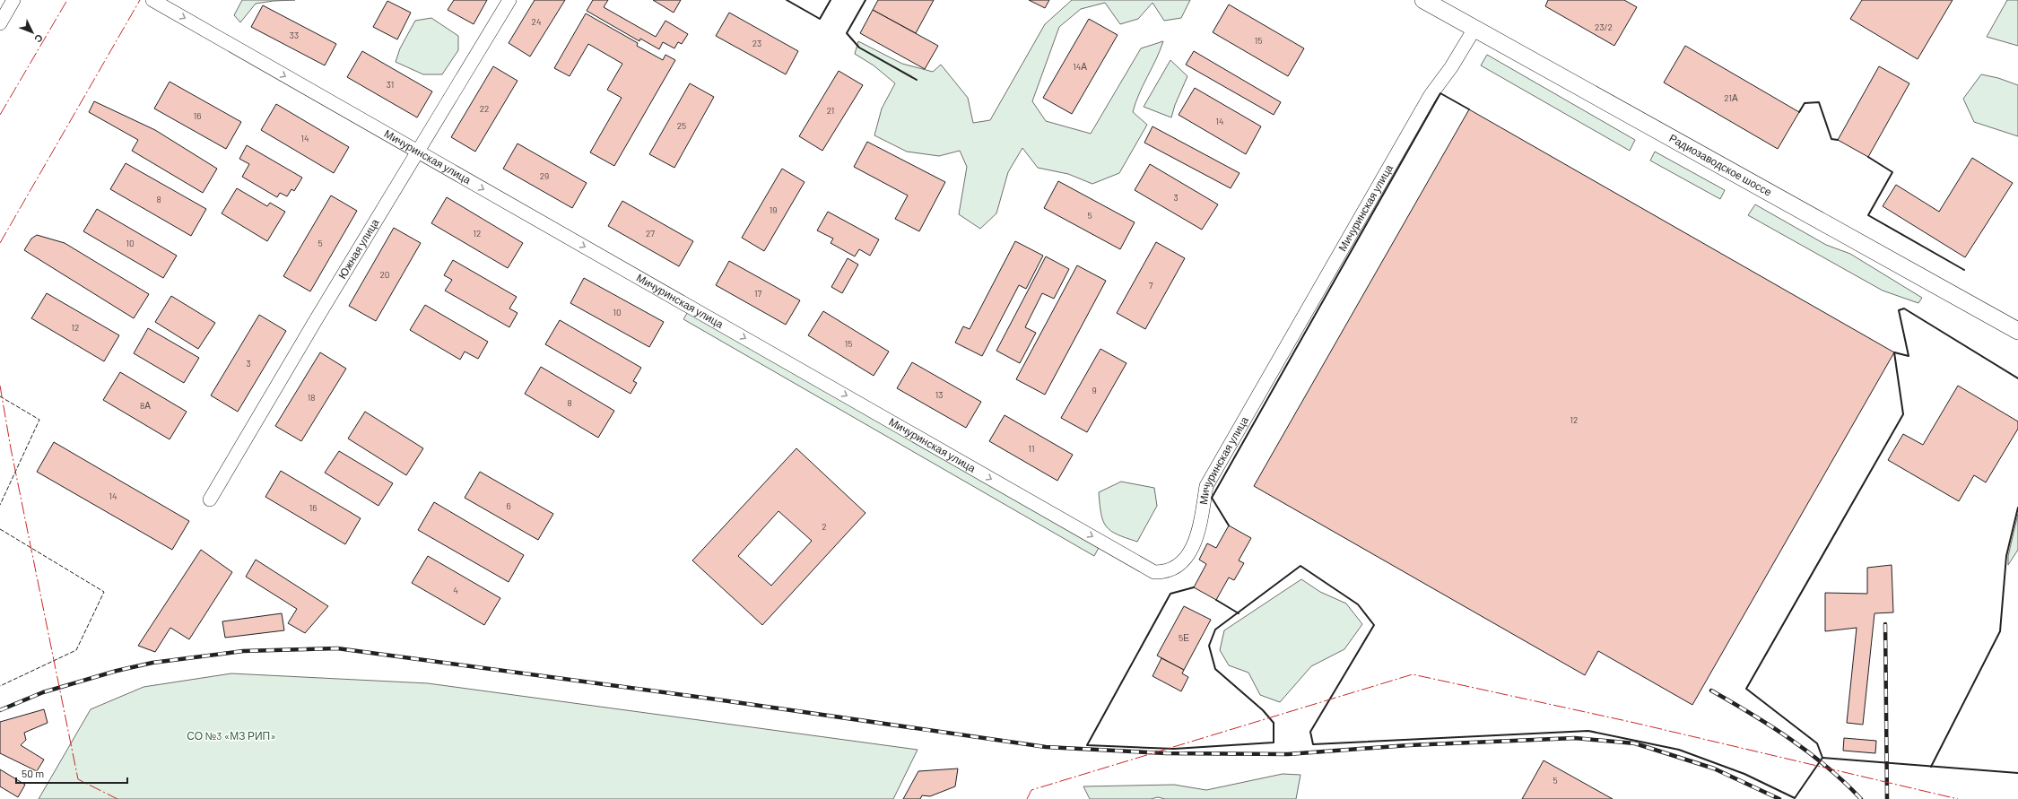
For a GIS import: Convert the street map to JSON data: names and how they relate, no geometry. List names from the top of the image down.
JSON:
{
  "streets": {
    "street": ["Мичуринская улица", "Радиозаводское шоссе", "Южная улица"]
  },
  "crossings": [
    ["Мичуринская улица", "Радиозаводское шоссе"],
    ["Мичуринская улица", "Южная улица"]
  ],
  "parks": ["СО №3 «МЗ РИП»"],
  "house_numbers": [
    "24",
    "23/2",
    "33",
    "15",
    "23",
    "14А",
    "31",
    "21А",
    "22",
    "21",
    "16",
    "14",
    "25",
    "14",
    "29",
    "3",
    "8",
    "19",
    "5",
    "12",
    "27",
    "10",
    "5",
    "20",
    "7",
    "17",
    "10",
    "12",
    "15",
    "3",
    "9",
    "13",
    "18",
    "8",
    "8А",
    "12",
    "11",
    "14",
    "6",
    "16",
    "2",
    "4",
    "5Е",
    "5"
  ],
  "scale_bar": "50 m",
  "north": "bottom right"
}
